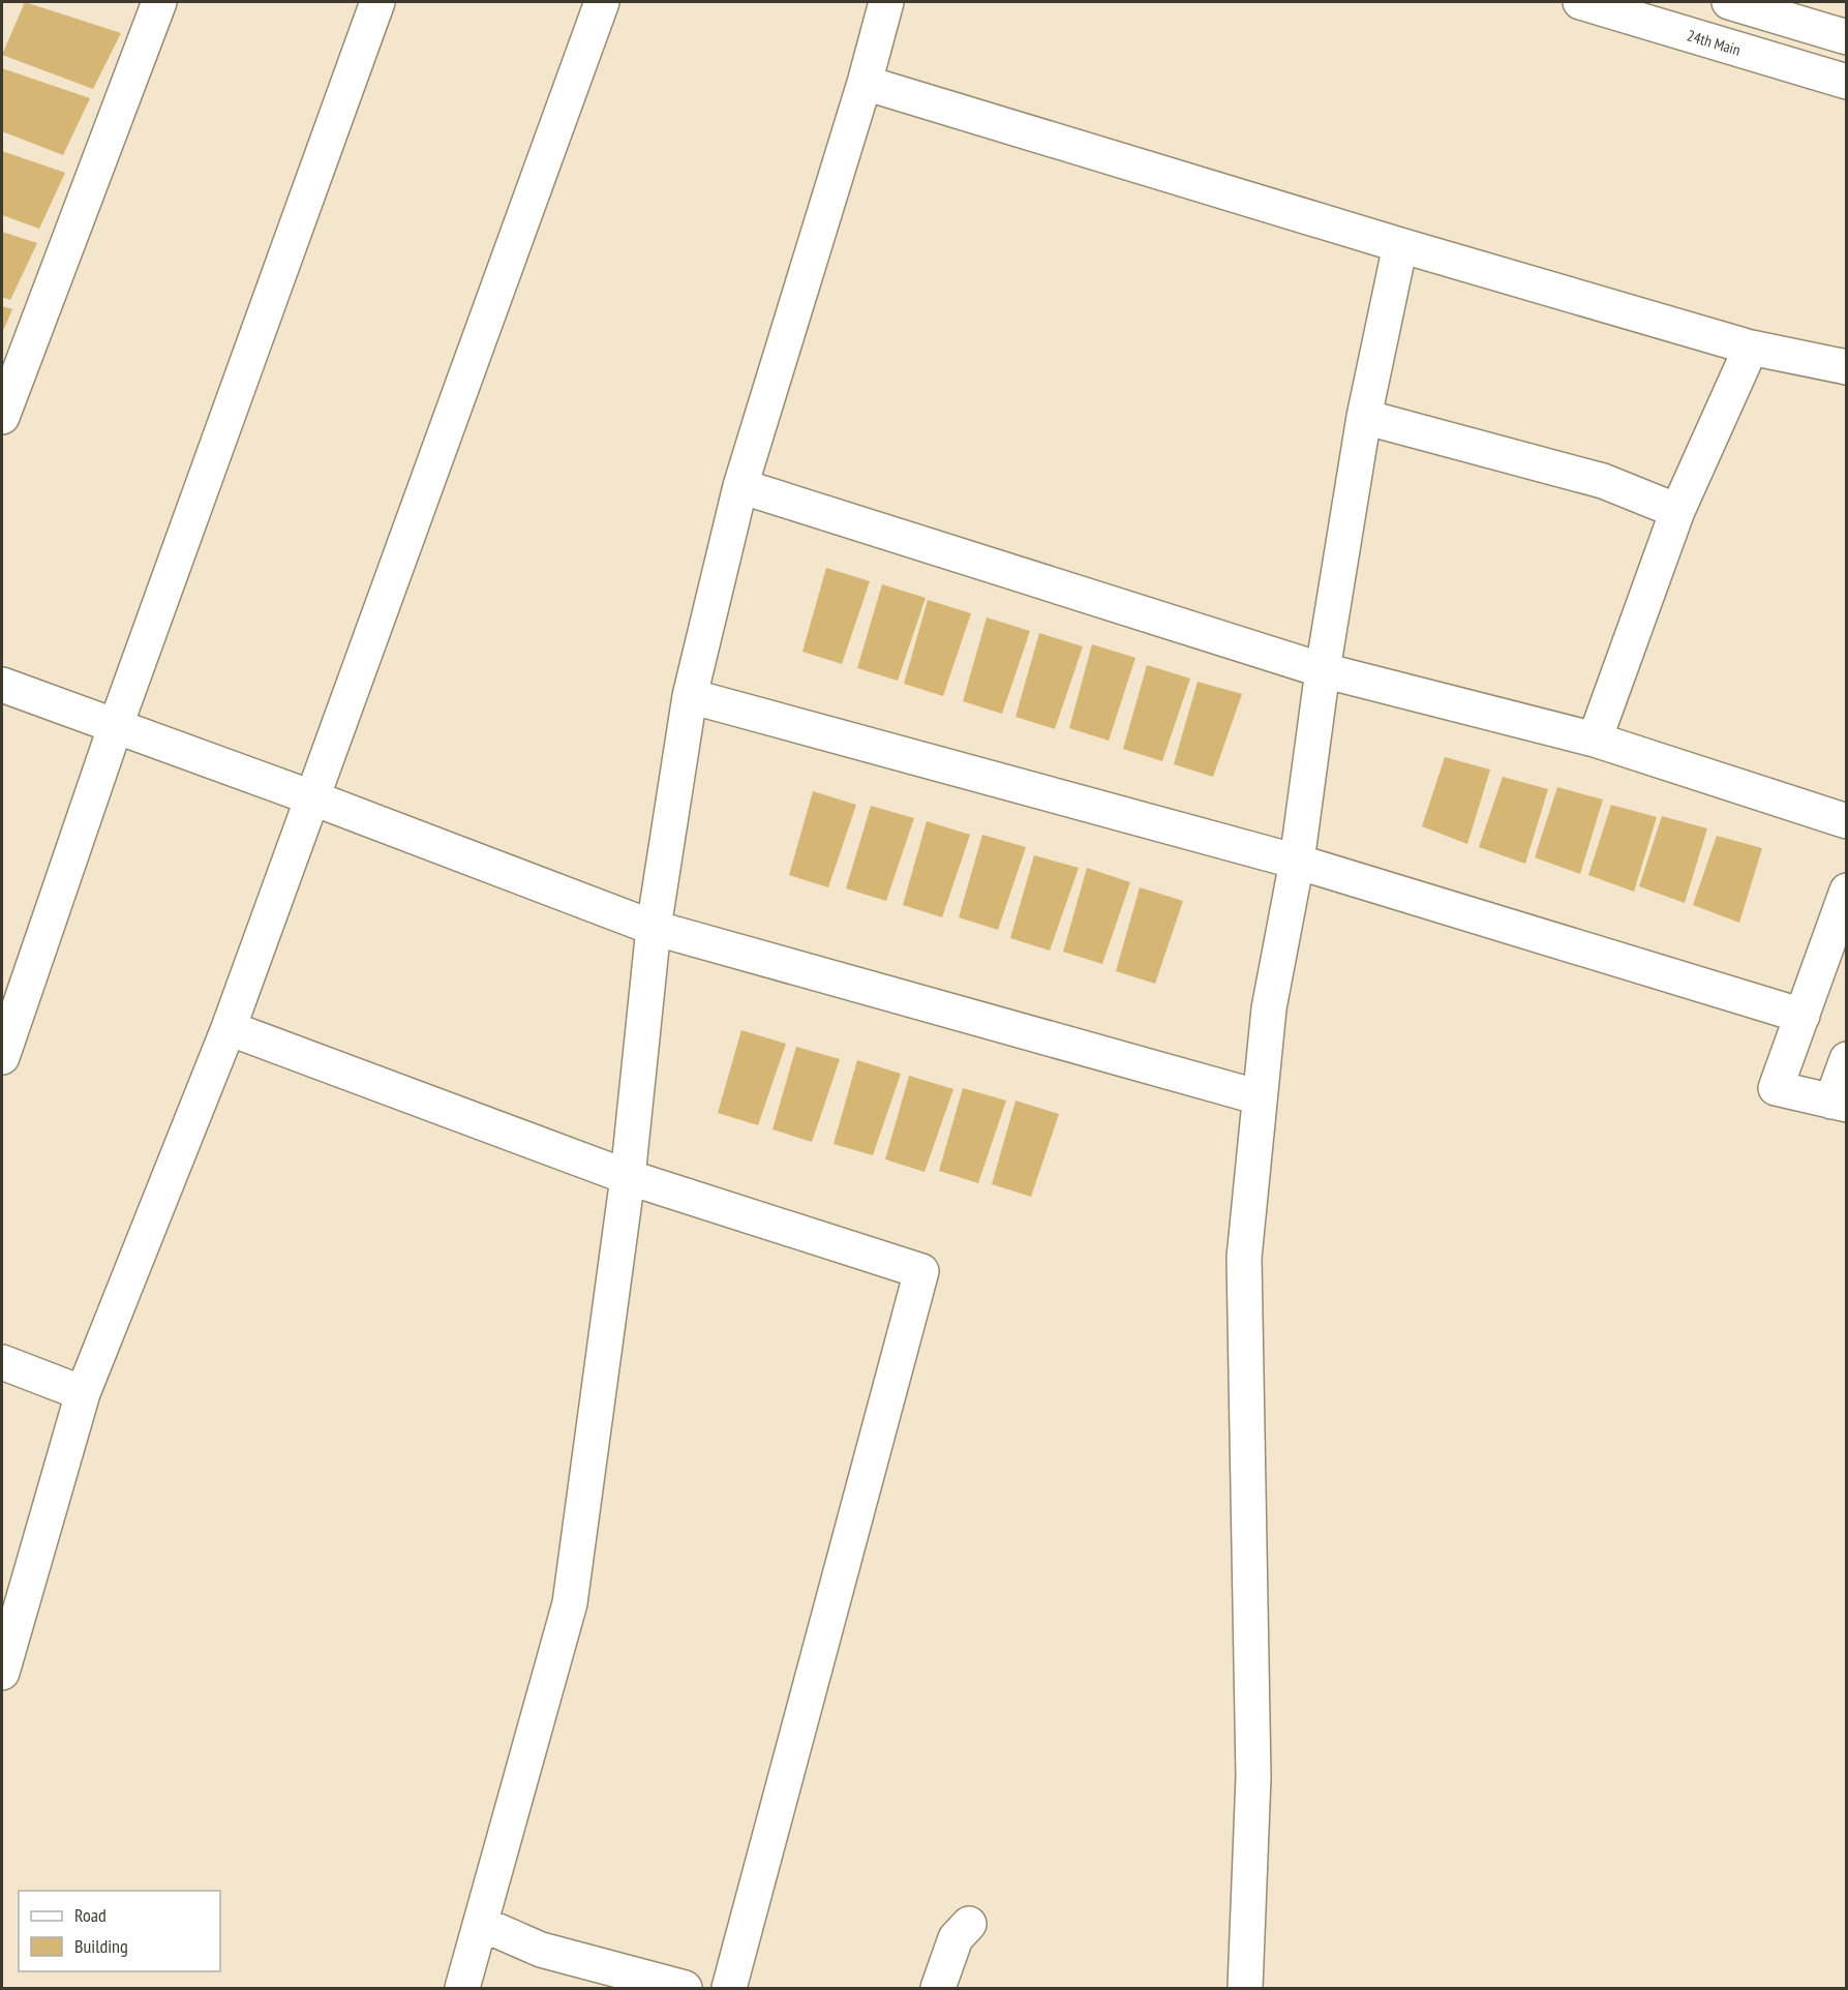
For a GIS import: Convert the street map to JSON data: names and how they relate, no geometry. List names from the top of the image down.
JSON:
{
  "streets": {
    "street": ["24th Main"]
  },
  "legend": ["Road", "Building"]
}
